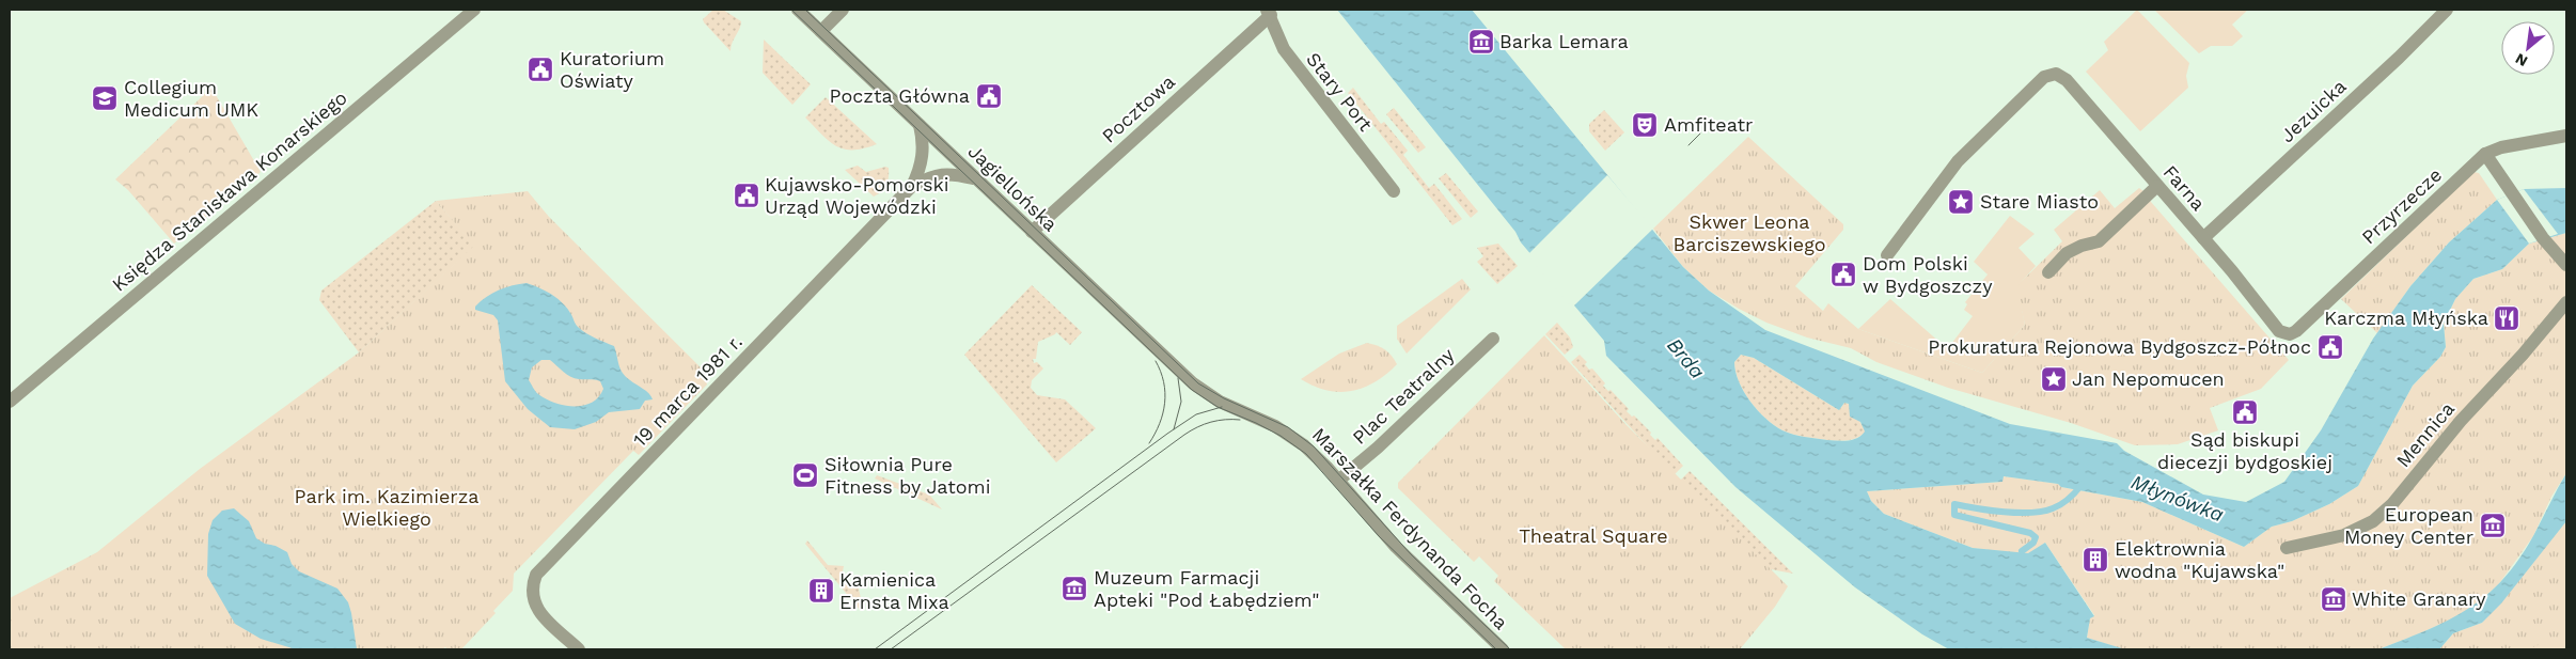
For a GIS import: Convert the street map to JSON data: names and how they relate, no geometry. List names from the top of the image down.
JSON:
{
  "streets": {
    "street": [
      "Stary Port",
      "Pocztowa",
      "Jezuicka",
      "Jagiellońska",
      "Farna",
      "Księdza Stanisława Konarskiego",
      "Przyrzecze",
      "19 marca 1981 r.",
      "Plac Teatralny",
      "Mennica",
      "Marszałka Ferdynanda Focha"
    ]
  },
  "crossings": [
    ["Stary Port", "Pocztowa"],
    ["Pocztowa", "Jagiellońska"],
    ["Jezuicka", "Farna"],
    ["Jagiellońska", "19 marca 1981 r."],
    ["Jagiellońska", "Marszałka Ferdynanda Focha"],
    ["Farna", "Przyrzecze"],
    ["Plac Teatralny", "Marszałka Ferdynanda Focha"]
  ],
  "water": ["Brda", "Młynówka"],
  "parks": ["Skwer Leona Barciszewskiego", "Park im. Kazimierza Wielkiego", "Theatral Square"],
  "places": {
    "museum": [
      "Barka Lemara",
      "European Money Center",
      "Muzeum Farmacji Apteki \"Pod Łabędziem\"",
      "White Granary"
    ],
    "public building": [
      "Kuratorium Oświaty",
      "Poczta Główna",
      "Kujawsko-Pomorski Urząd Wojewódzki",
      "Dom Polski w Bydgoszczy",
      "Prokuratura Rejonowa Bydgoszcz-Północ",
      "Sąd biskupi diecezji bydgoskiej"
    ],
    "school or university": ["Collegium Medicum UMK"],
    "theatre": ["Amfiteatr"],
    "place": ["Stare Miasto", "Jan Nepomucen"],
    "restaurant": ["Karczma Młyńska"],
    "sports": ["Siłownia Pure Fitness by Jatomi"],
    "building": ["Elektrownia wodna \"Kujawska\"", "Kamienica Ernsta Mixa"]
  },
  "north": "bottom left"
}
